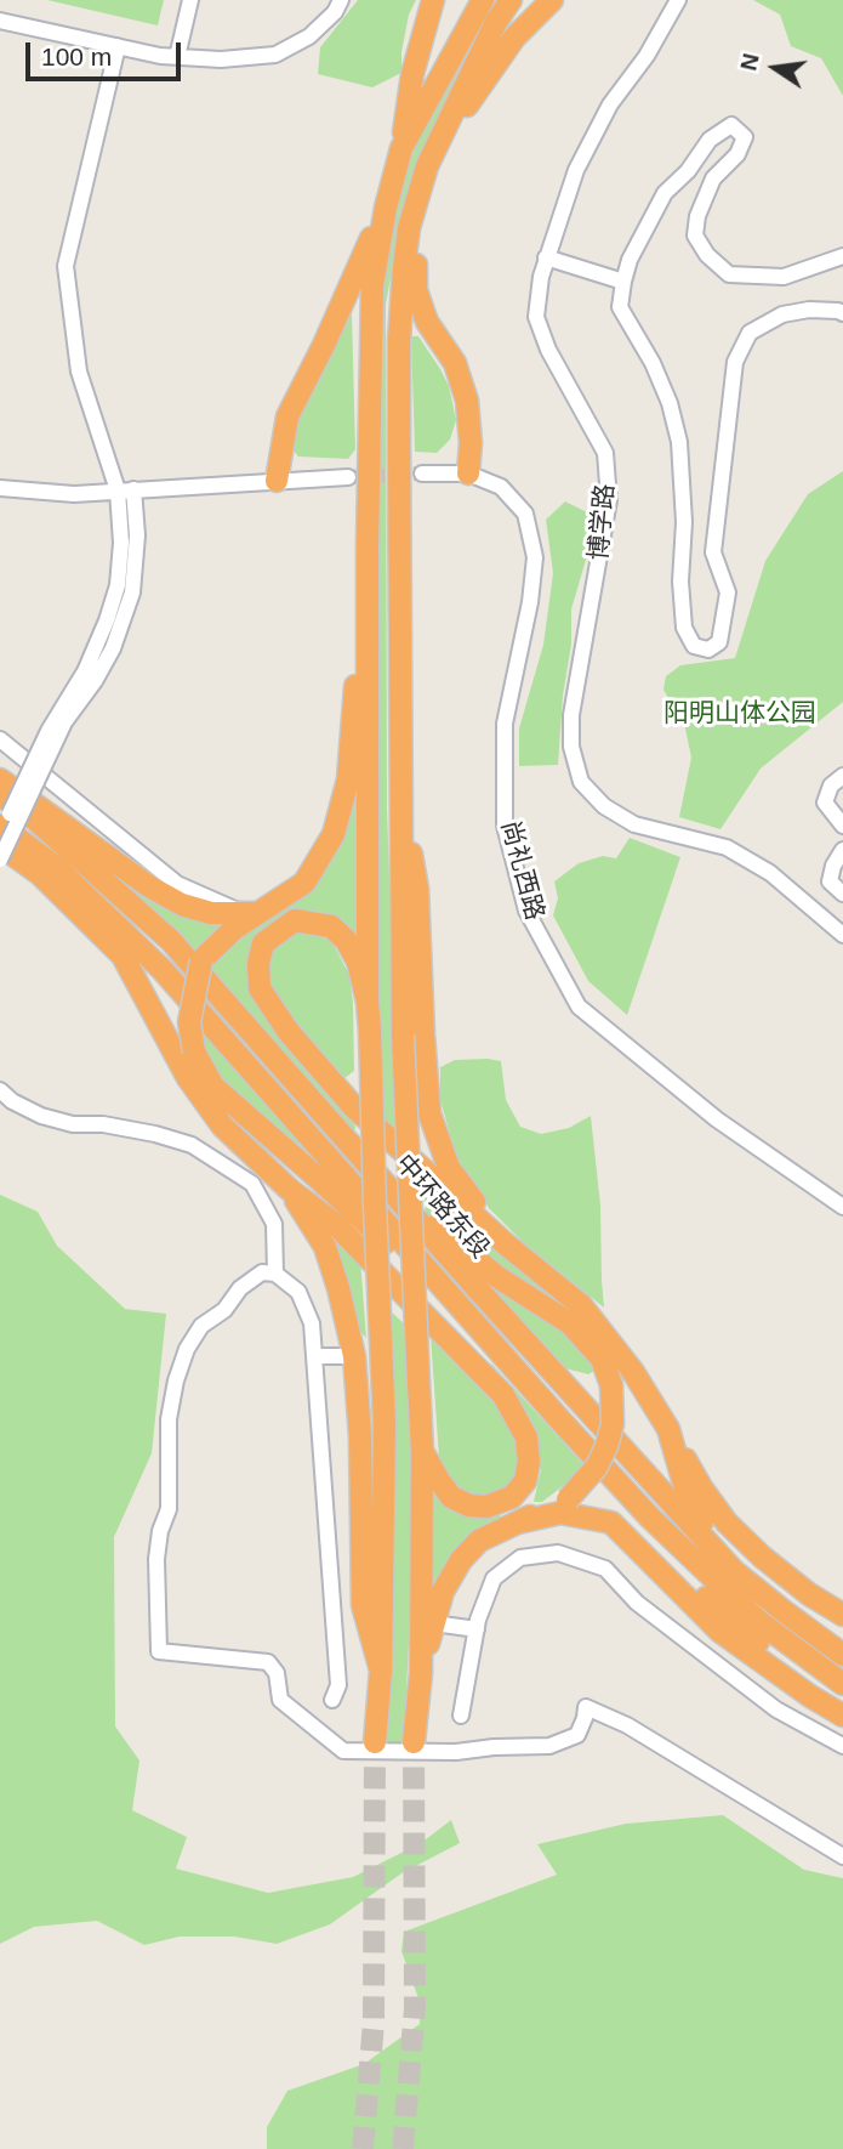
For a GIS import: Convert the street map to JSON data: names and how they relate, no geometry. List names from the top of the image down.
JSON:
{
  "streets": {
    "highway": ["中环路东段"],
    "street": ["博学路", "尚礼西路"]
  },
  "parks": ["阳明山体公园"],
  "scale_bar": "100 m",
  "north": "left"
}
